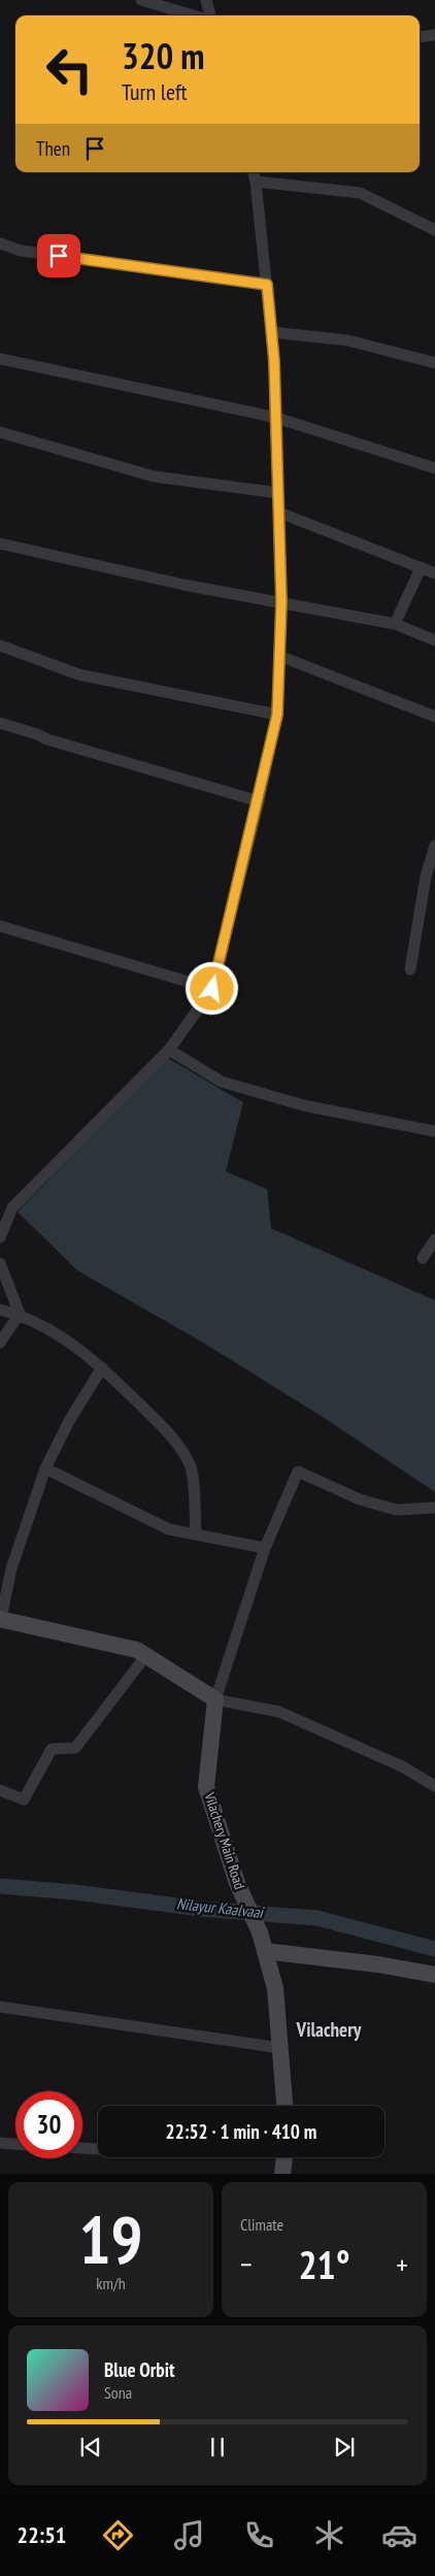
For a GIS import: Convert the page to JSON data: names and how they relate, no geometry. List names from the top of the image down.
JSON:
{
  "streets": {
    "main road": ["Vilachery Main Road"]
  },
  "districts": ["Vilachery"],
  "water": ["Nilayur Kaalvaai"],
  "page": {
    "turn": ["320 m", "Turn left"],
    "then": "Then",
    "limit": "30",
    "trip": "22:52 · 1 min · 410 m",
    "tile": [
      ["19", "km/h"],
      "Climate"
    ],
    "heat": ["−", "21°", "+"],
    "song": ["Blue Orbit", "Sona"],
    "tabs": "22:51"
  }
}
